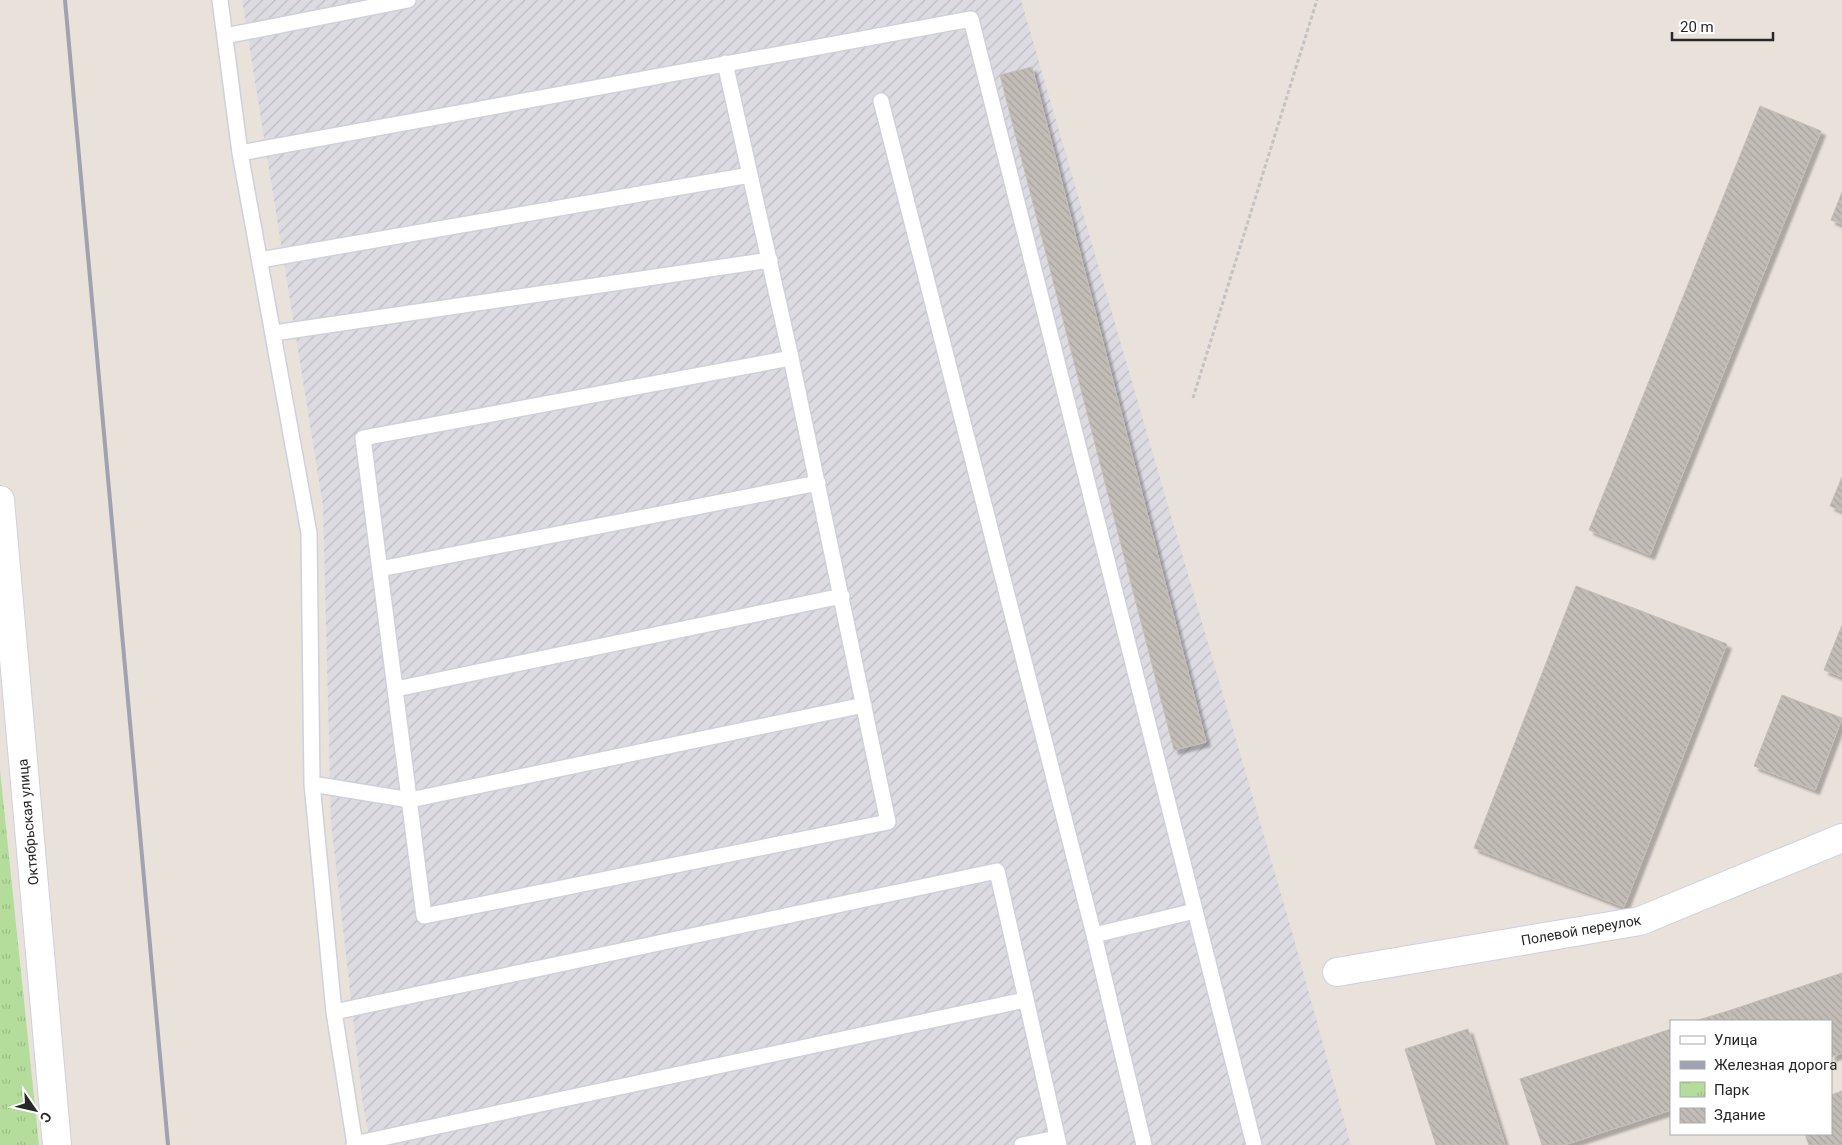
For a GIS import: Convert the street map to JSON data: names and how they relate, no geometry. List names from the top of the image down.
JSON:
{
  "streets": {
    "main road": ["Октябрьская улица", "Полевой переулок"]
  },
  "legend": [
    "Улица",
    "Железная дорога",
    "Парк",
    "Здание"
  ],
  "scale_bar": "20 m",
  "north": "bottom right"
}
